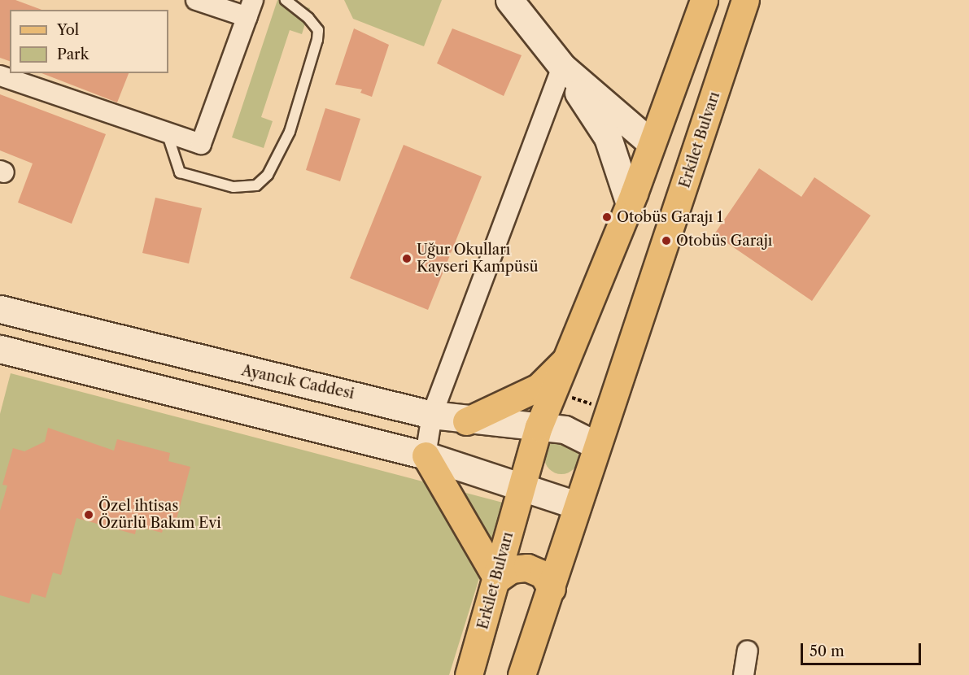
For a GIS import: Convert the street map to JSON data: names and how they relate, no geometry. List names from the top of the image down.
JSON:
{
  "streets": {
    "main road": ["Erkilet Bulvarı"],
    "street": ["Ayancık Caddesi"]
  },
  "crossings": [
    ["Erkilet Bulvarı", "Ayancık Caddesi"]
  ],
  "places": [
    "Otobüs Garajı 1",
    "Otobüs Garajı",
    "Uğur Okulları Kayseri Kampüsü",
    "Özel ihtisas Özürlü Bakım Evi"
  ],
  "legend": ["Yol", "Park"],
  "scale_bar": "50 m"
}
